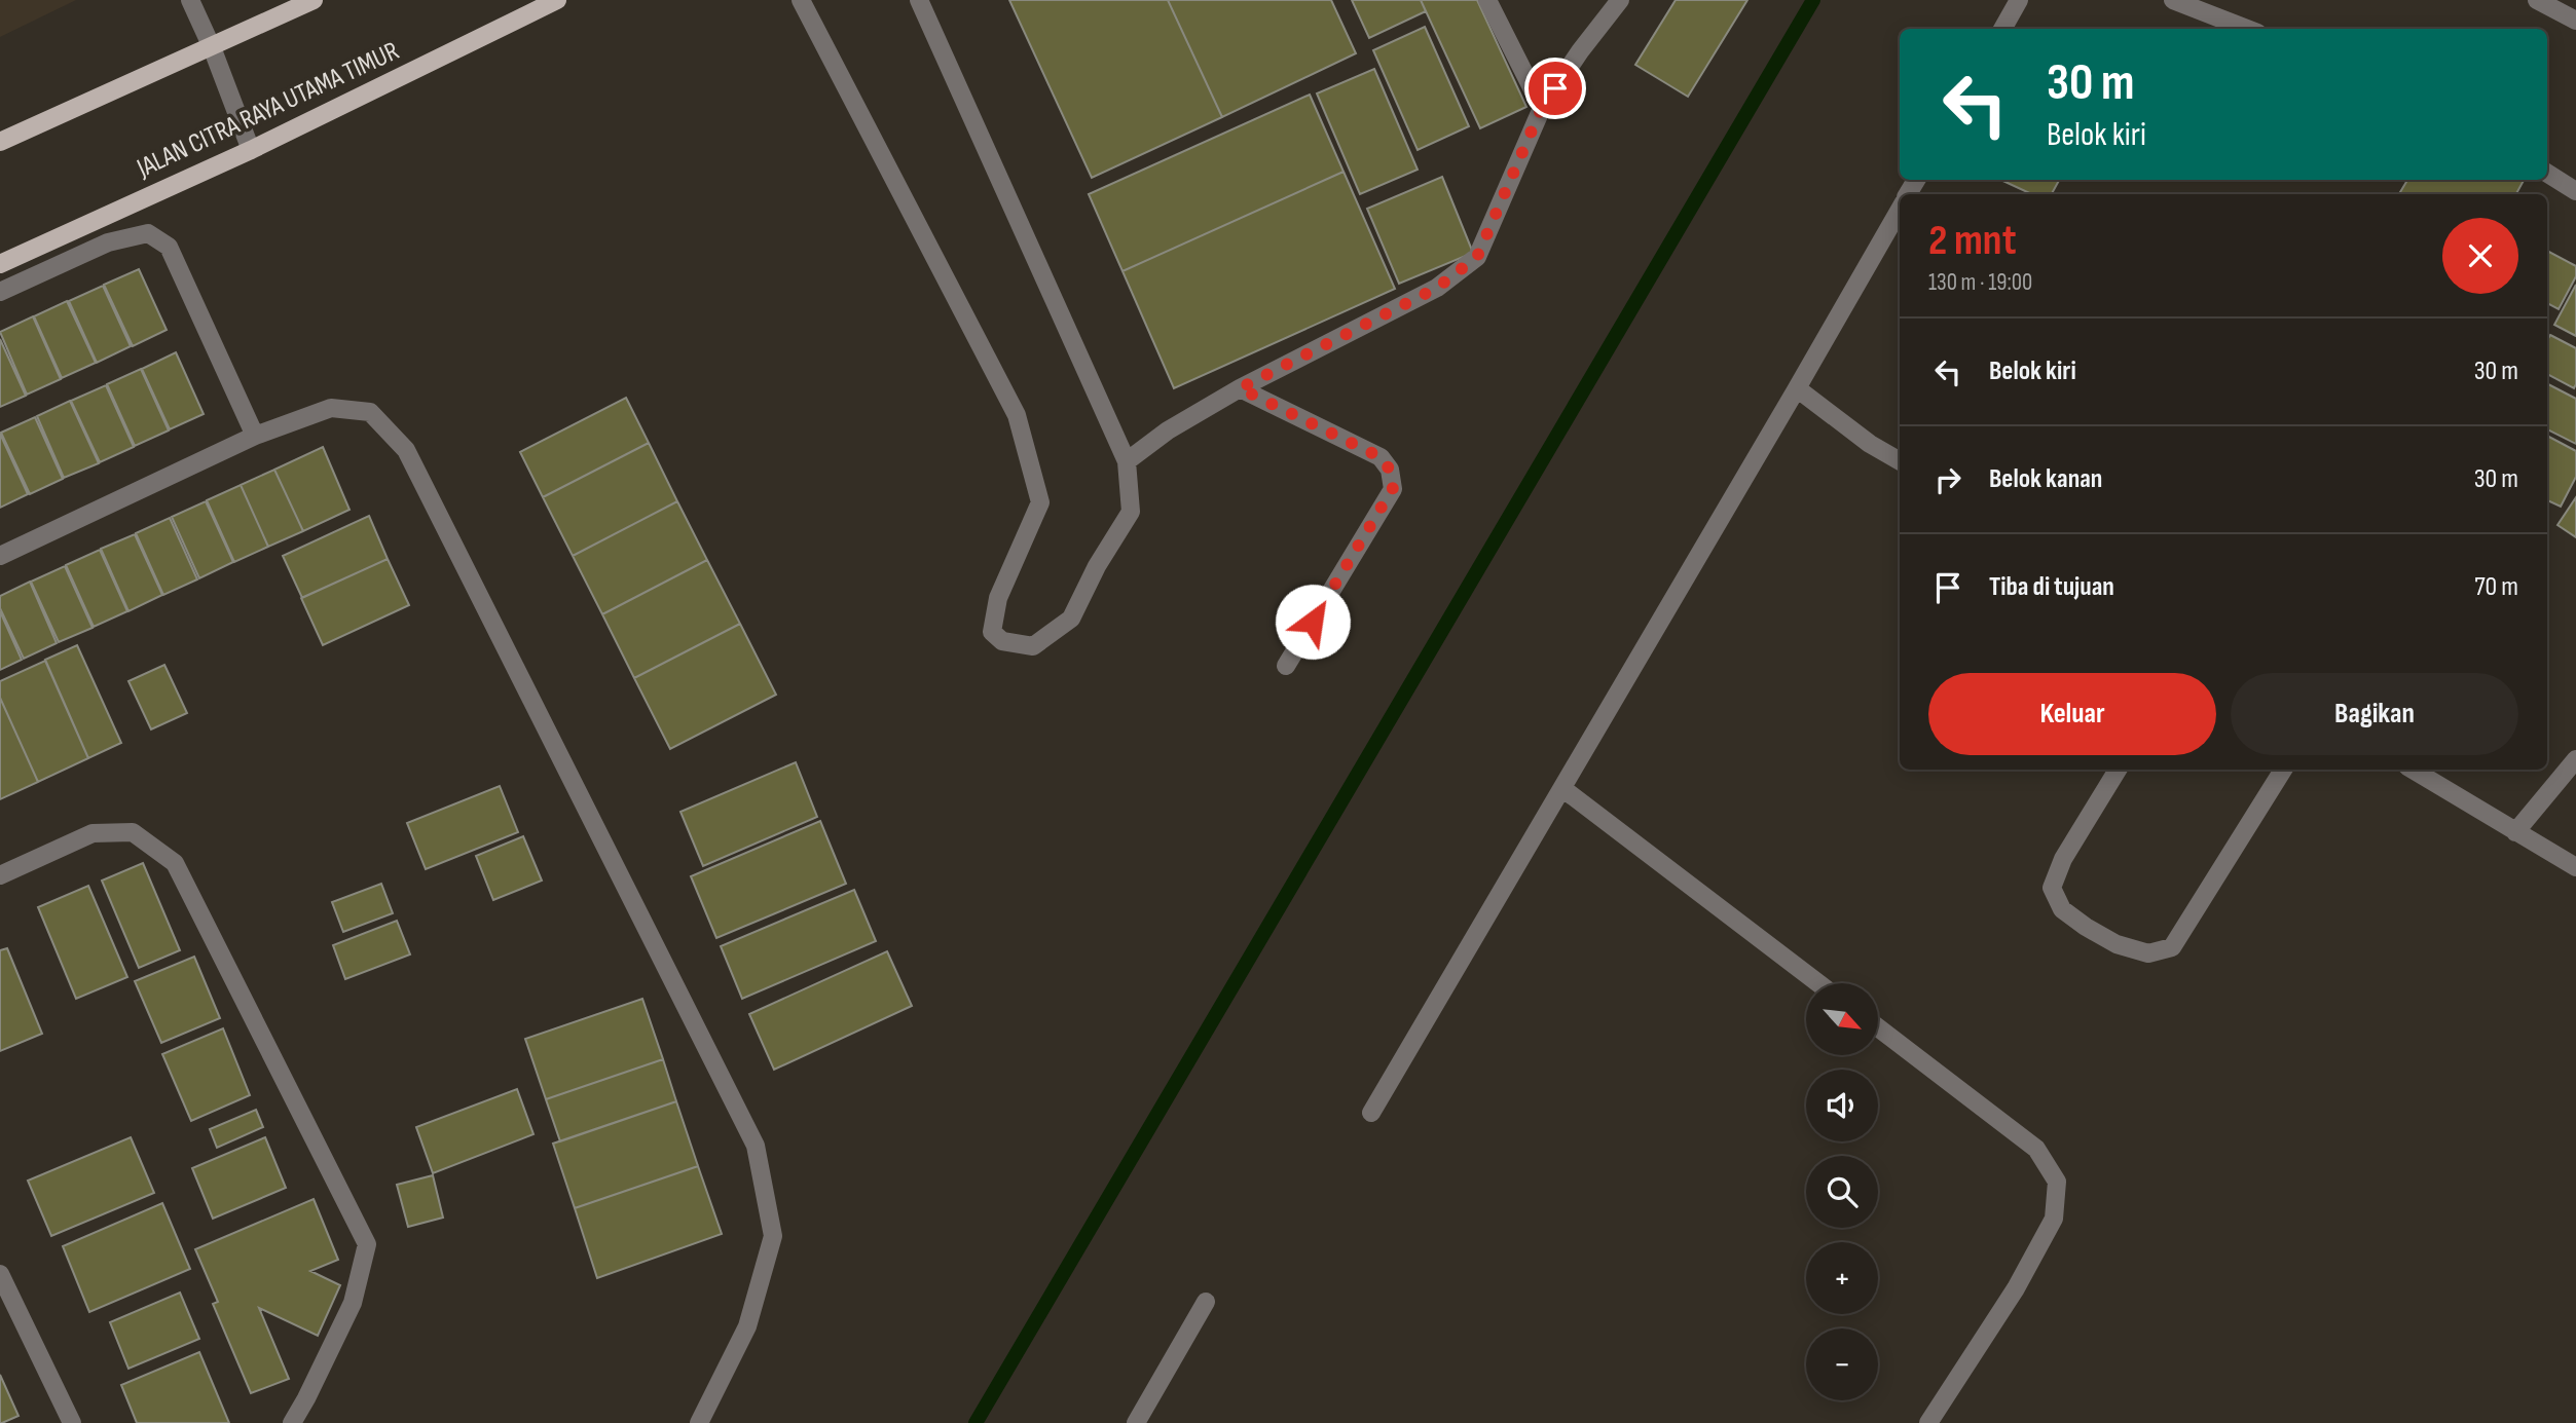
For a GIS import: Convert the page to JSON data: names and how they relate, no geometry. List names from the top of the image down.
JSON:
{
  "streets": {
    "main road": ["JALAN CITRA RAYA UTAMA TIMUR"]
  },
  "north": "bottom right",
  "page": {
    "turn": ["30 m", "Belok kiri"],
    "heading": ["2 mnt", "130 m · 19:00"],
    "list": [
      {
        "name": "Belok kiri",
        "value": "30 m"
      },
      {
        "name": "Belok kanan",
        "value": "30 m"
      },
      {
        "name": "Tiba di tujuan",
        "value": "70 m"
      }
    ],
    "buttons": ["Keluar", "Bagikan"],
    "map_buttons": ["+", "−"]
  }
}
